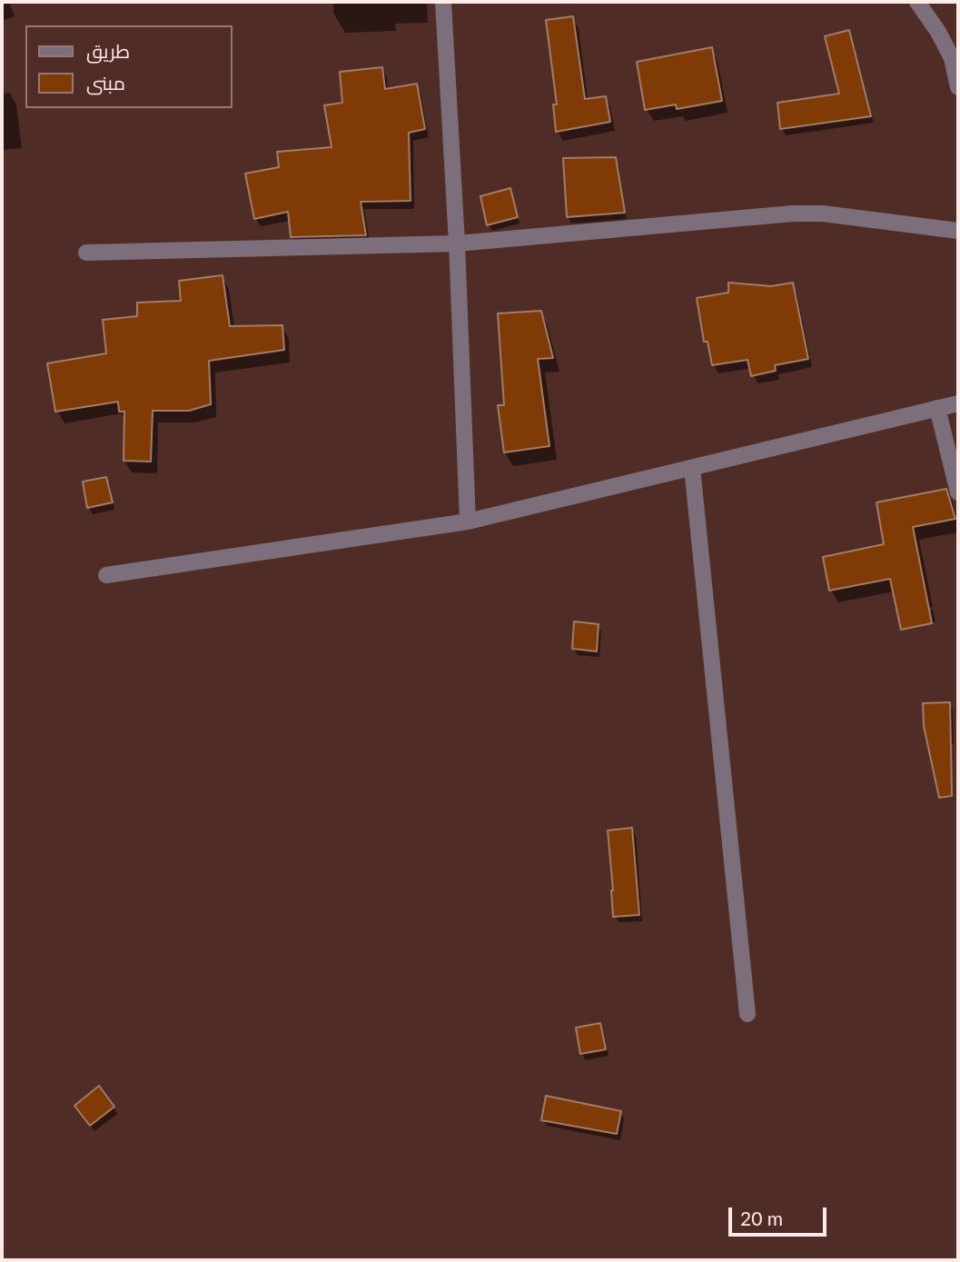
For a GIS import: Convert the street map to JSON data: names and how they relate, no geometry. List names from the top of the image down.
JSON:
{
  "legend": ["طريق", "مبنى"],
  "scale_bar": "20 m"
}
